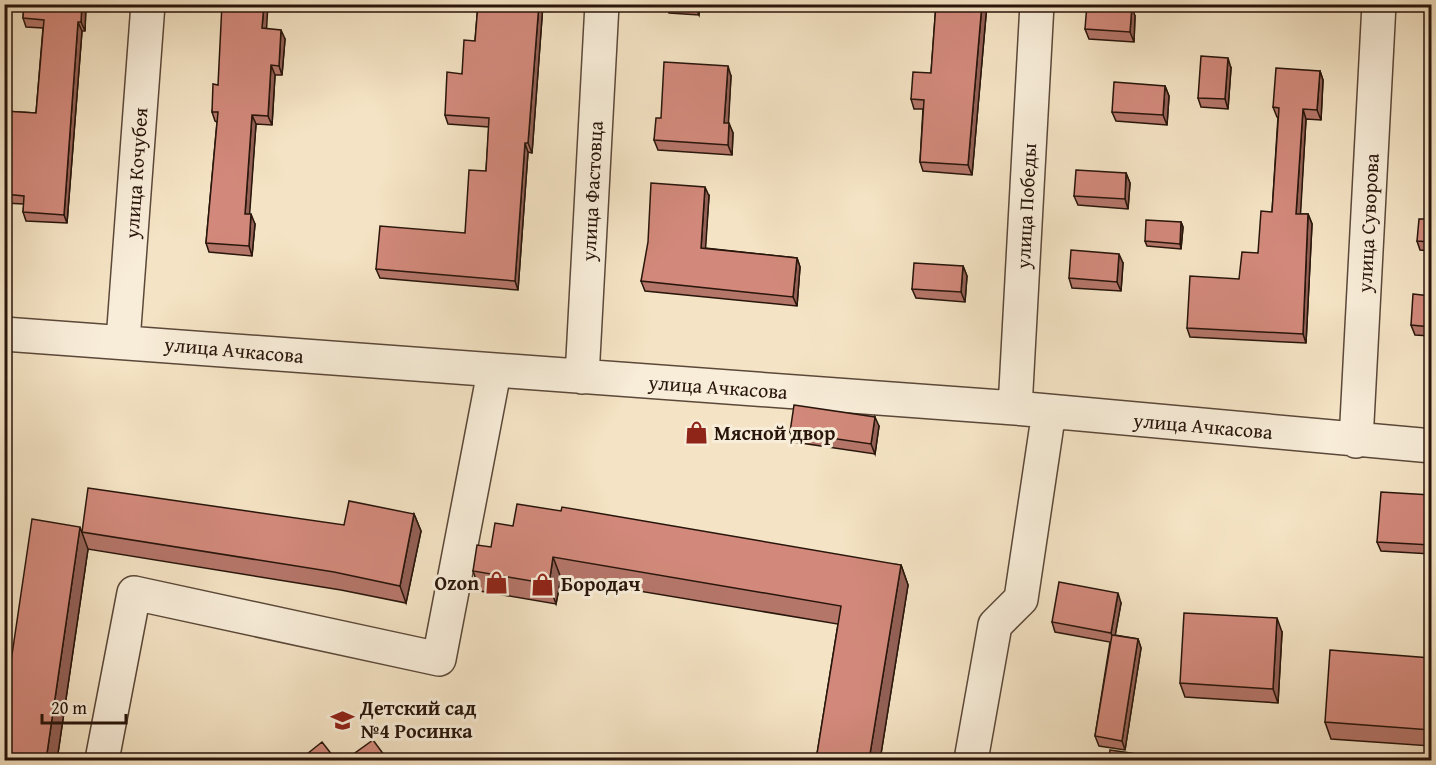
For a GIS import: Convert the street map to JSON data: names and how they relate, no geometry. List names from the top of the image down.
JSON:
{
  "streets": {
    "street": [
      "улица Кочубея",
      "улица Фастовца",
      "улица Победы",
      "улица Суворова",
      "улица Ачкасова"
    ]
  },
  "crossings": [
    ["улица Кочубея", "улица Ачкасова"],
    ["улица Фастовца", "улица Ачкасова"],
    ["улица Победы", "улица Ачкасова"],
    ["улица Суворова", "улица Ачкасова"]
  ],
  "places": {
    "shop": ["Мясной двор", "Ozon", "Бородач"],
    "school or university": ["Детский сад №4 Росинка"]
  },
  "scale_bar": "20 m"
}
